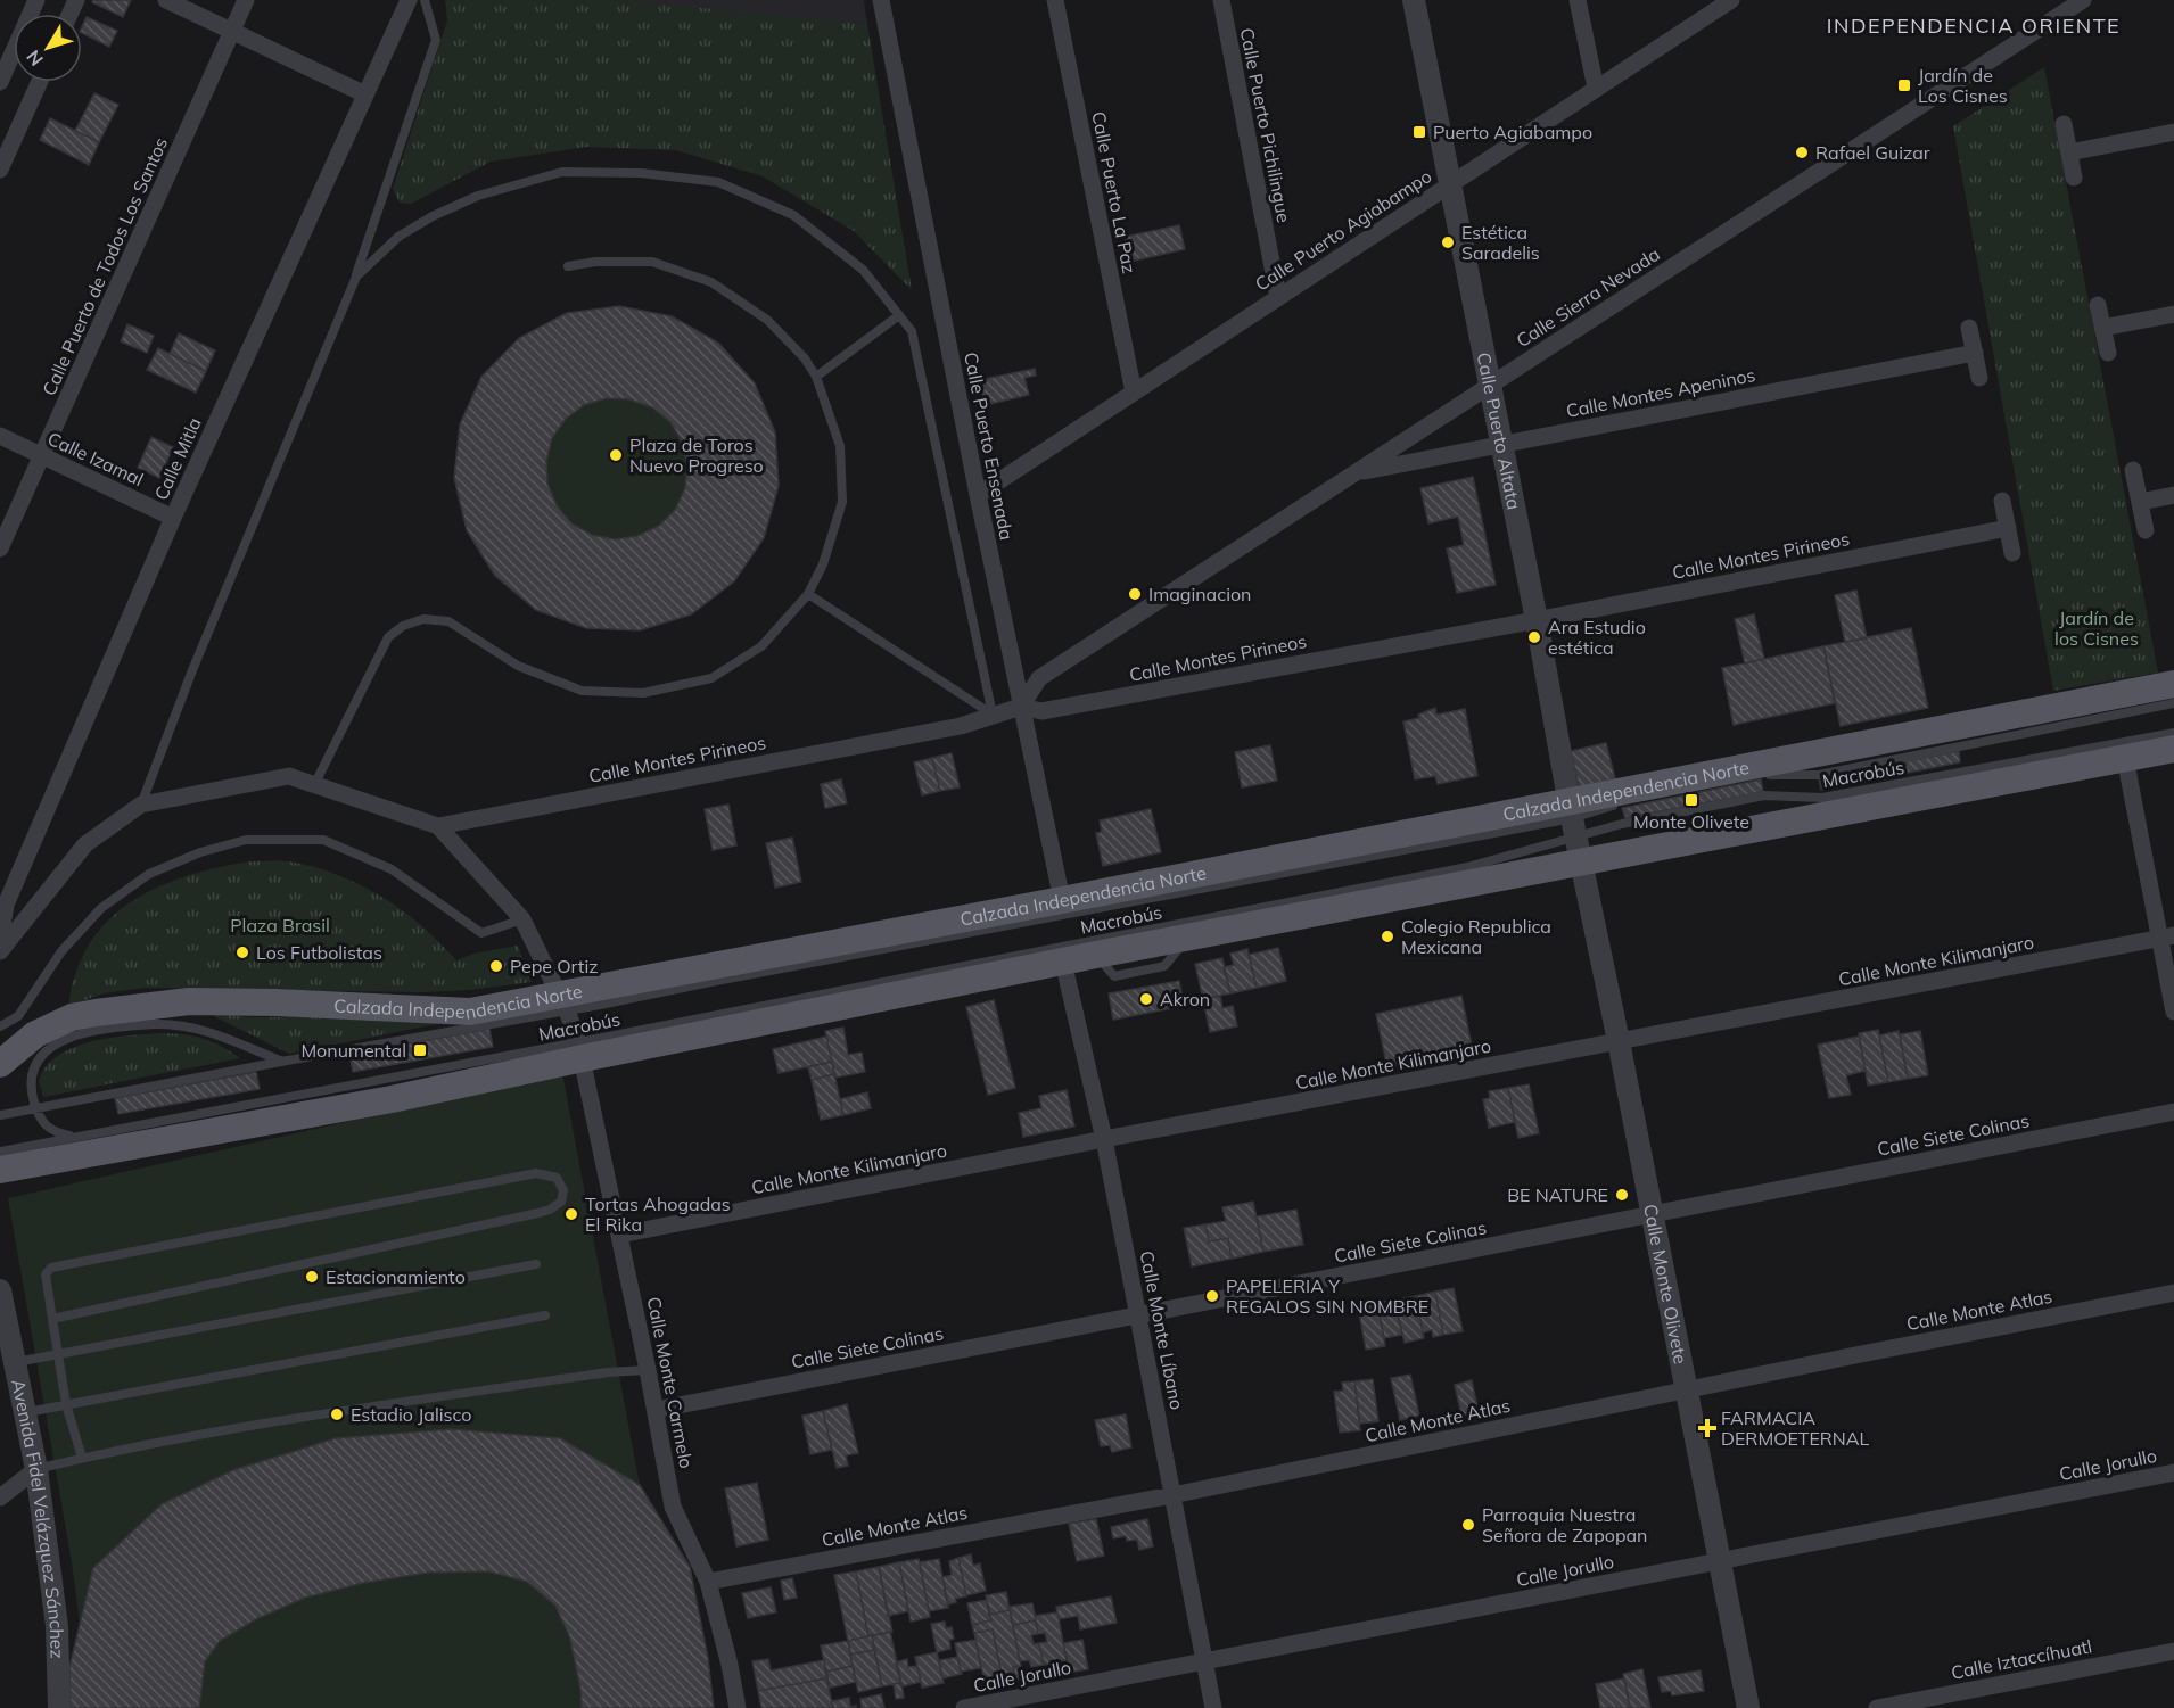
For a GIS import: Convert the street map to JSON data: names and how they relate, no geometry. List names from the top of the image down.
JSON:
{
  "streets": {
    "main road": ["Calzada Independencia Norte"],
    "street": [
      "Calle Puerto Pichilingue",
      "Calle Puerto La Paz",
      "Calle Puerto Agiabampo",
      "Calle Puerto de Todos Los Santos",
      "Calle Sierra Nevada",
      "Calle Montes Apeninos",
      "Calle Puerto Altata",
      "Calle Puerto Ensenada",
      "Calle Izamal",
      "Calle Mitla",
      "Calle Montes Pirineos",
      "Calle Monte Kilimanjaro",
      "Calle Siete Colinas",
      "Calle Monte Olivete",
      "Calle Monte Atlas",
      "Calle Monte Líbano",
      "Calle Monte Carmelo",
      "Calle Jorullo",
      "Avenida Fidel Velázquez Sánchez",
      "Calle Iztaccíhuatl"
    ],
    "lane": ["Macrobús"]
  },
  "crossings": [
    ["Calle Puerto Pichilingue", "Calle Puerto Agiabampo"],
    ["Calle Puerto La Paz", "Calle Puerto Agiabampo"],
    ["Calle Puerto Agiabampo", "Calle Puerto Altata"],
    ["Calle Puerto Agiabampo", "Calle Puerto Ensenada"],
    ["Calle Puerto de Todos Los Santos", "Calle Izamal"],
    ["Calle Sierra Nevada", "Calle Montes Apeninos"],
    ["Calle Sierra Nevada", "Calle Puerto Altata"],
    ["Calle Sierra Nevada", "Calle Puerto Ensenada"],
    ["Calle Sierra Nevada", "Calle Montes Pirineos"],
    ["Calle Montes Apeninos", "Calle Puerto Altata"],
    ["Calle Puerto Altata", "Calle Montes Pirineos"],
    ["Calle Puerto Altata", "Macrobús"],
    ["Calle Puerto Altata", "Calzada Independencia Norte"],
    ["Calle Puerto Altata", "Calle Monte Olivete"],
    ["Calle Puerto Ensenada", "Calle Montes Pirineos"],
    ["Calle Puerto Ensenada", "Calzada Independencia Norte"],
    ["Calle Izamal", "Calle Mitla"],
    ["Macrobús", "Calzada Independencia Norte"],
    ["Macrobús", "Calle Monte Olivete"],
    ["Macrobús", "Calle Monte Carmelo"],
    ["Calzada Independencia Norte", "Calle Monte Olivete"],
    ["Calzada Independencia Norte", "Calle Monte Líbano"],
    ["Calzada Independencia Norte", "Calle Monte Carmelo"],
    ["Calle Monte Kilimanjaro", "Calle Monte Olivete"],
    ["Calle Monte Kilimanjaro", "Calle Monte Líbano"],
    ["Calle Monte Kilimanjaro", "Calle Monte Carmelo"],
    ["Calle Siete Colinas", "Calle Monte Olivete"],
    ["Calle Siete Colinas", "Calle Monte Líbano"],
    ["Calle Siete Colinas", "Calle Monte Carmelo"],
    ["Calle Monte Olivete", "Calle Monte Atlas"],
    ["Calle Monte Olivete", "Calle Jorullo"],
    ["Calle Monte Atlas", "Calle Monte Líbano"],
    ["Calle Monte Atlas", "Calle Monte Carmelo"],
    ["Calle Monte Líbano", "Calle Jorullo"]
  ],
  "districts": ["INDEPENDENCIA ORIENTE"],
  "parks": ["Jardín de los Cisnes", "Plaza Brasil"],
  "places": {
    "transit": [
      "Jardín de Los Cisnes",
      "Puerto Agiabampo",
      "Monte Olivete",
      "Monumental"
    ],
    "other": [
      "Rafael Guizar",
      "Estética Saradelis",
      "Plaza de Toros Nuevo Progreso",
      "Imaginacion",
      "Ara Estudio estética",
      "Colegio Republica Mexicana",
      "Los Futbolistas",
      "Pepe Ortiz",
      "Akron",
      "BE NATURE",
      "Tortas Ahogadas El Rika",
      "Estacionamiento",
      "PAPELERIA Y REGALOS SIN NOMBRE",
      "Estadio Jalisco",
      "Parroquia Nuestra Señora de Zapopan"
    ],
    "health": ["FARMACIA DERMOETERNAL"]
  },
  "north": "bottom left"
}
